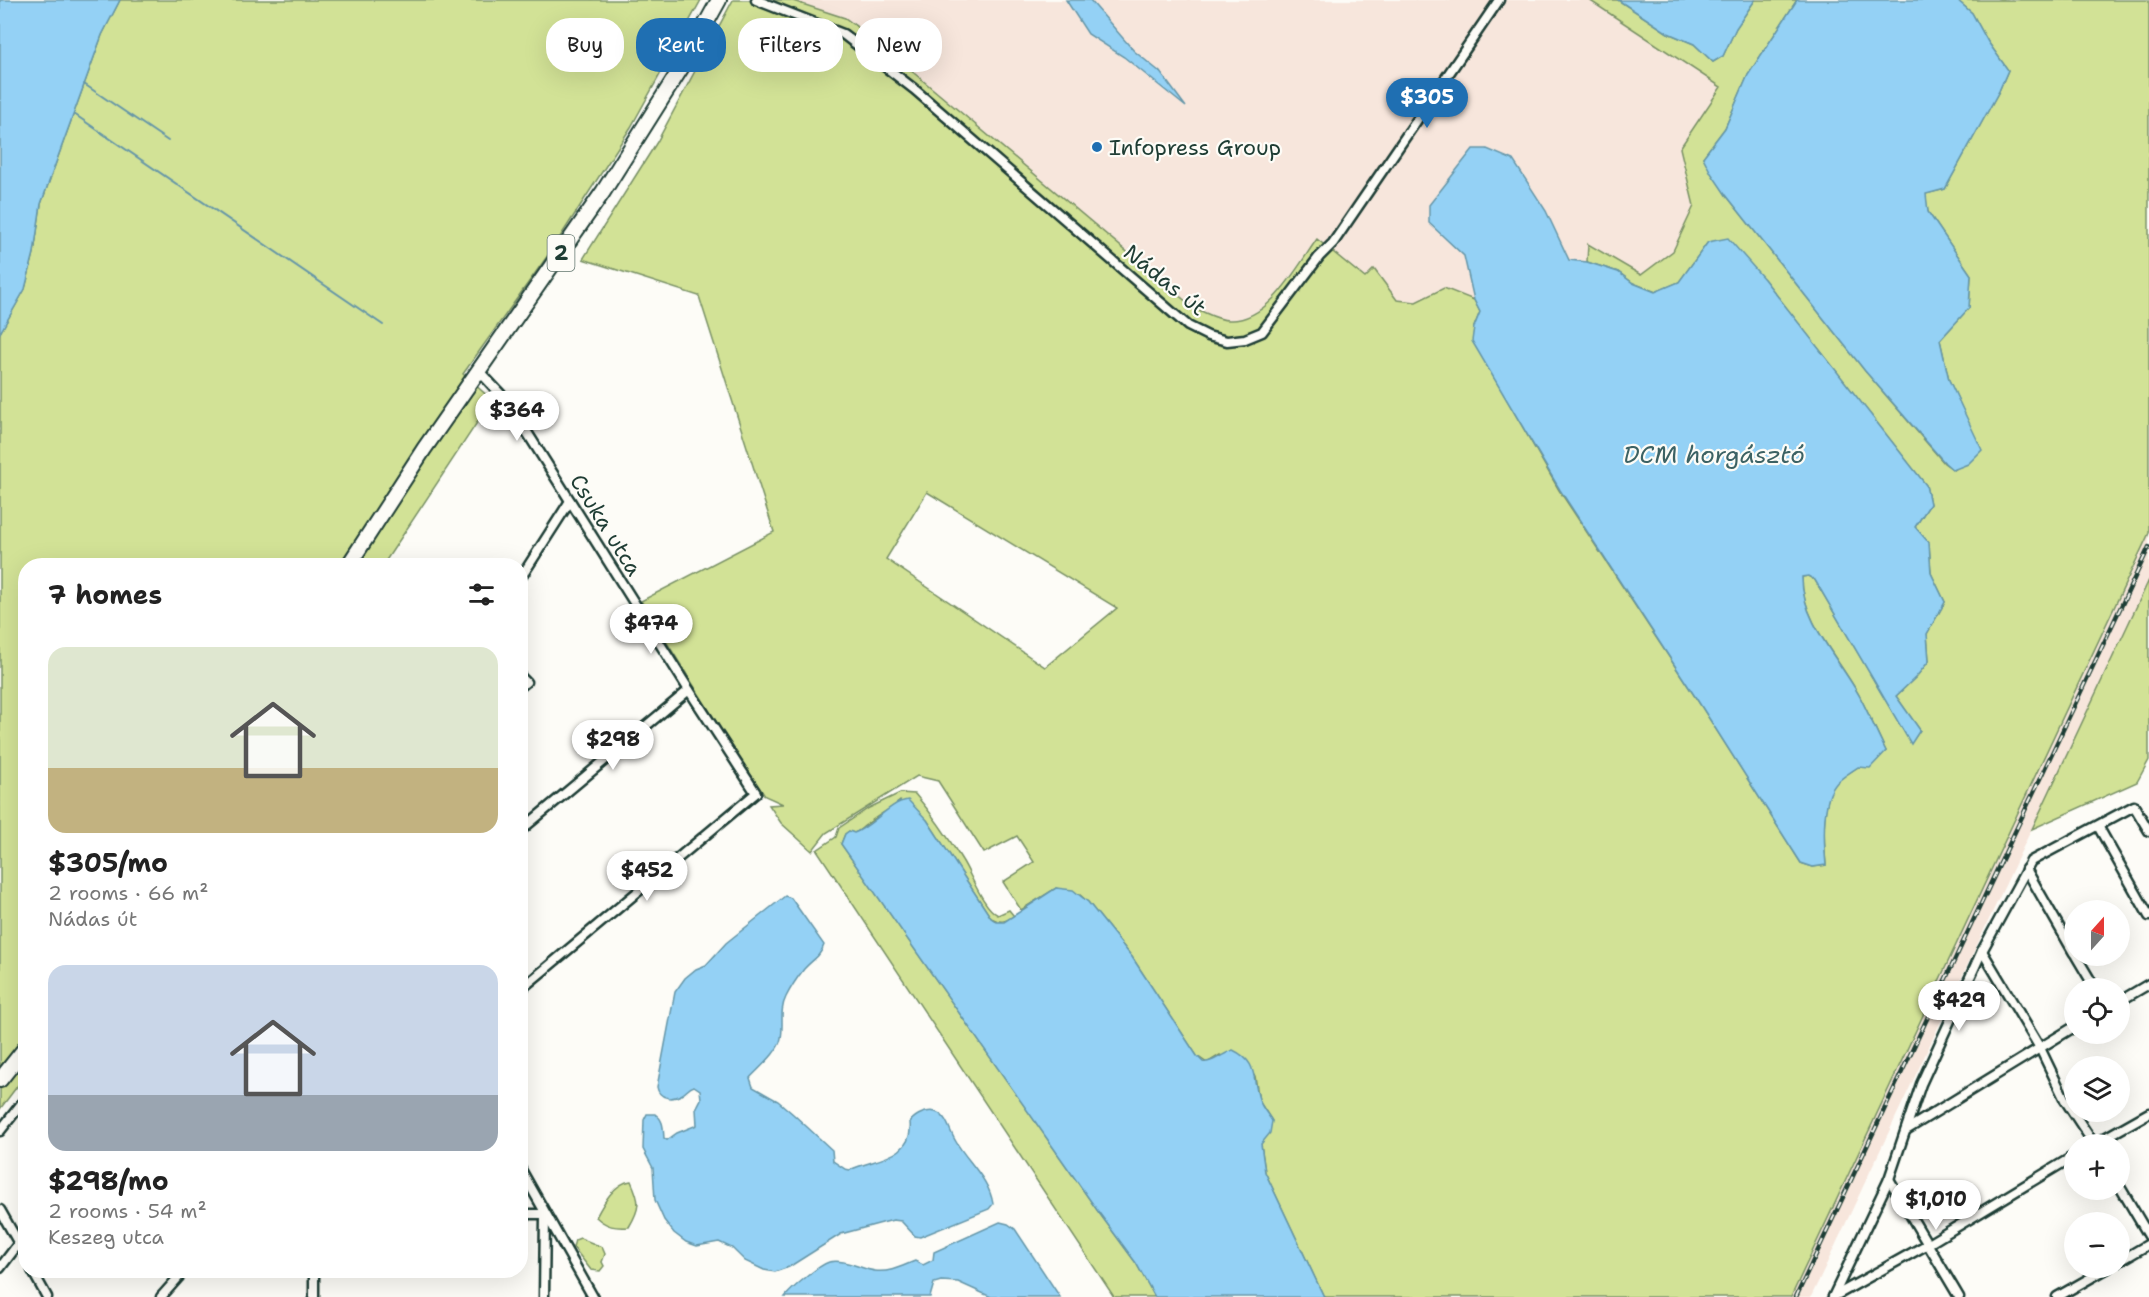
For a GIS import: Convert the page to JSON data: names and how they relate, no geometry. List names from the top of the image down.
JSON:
{
  "streets": {
    "main road": ["2"],
    "street": ["Nádas út", "Csuka utca"]
  },
  "crossings": [
    ["2", "Csuka utca"]
  ],
  "water": ["DCM horgásztó"],
  "places": ["Infopress Group"],
  "north": "top",
  "page": {
    "chip": [
      "Buy",
      "Rent",
      "Filters",
      "New"
    ],
    "price": [
      "$305",
      "$364",
      "$474",
      "$298",
      "$452",
      "$429",
      "$1,010"
    ],
    "heading": "7 homes",
    "list": [
      {
        "name": "$305/mo",
        "note": "2 rooms · 66 m² · Nádas út"
      },
      {
        "name": "$298/mo",
        "note": "2 rooms · 54 m² · Keszeg utca"
      }
    ],
    "map_buttons": ["+", "−"]
  }
}
